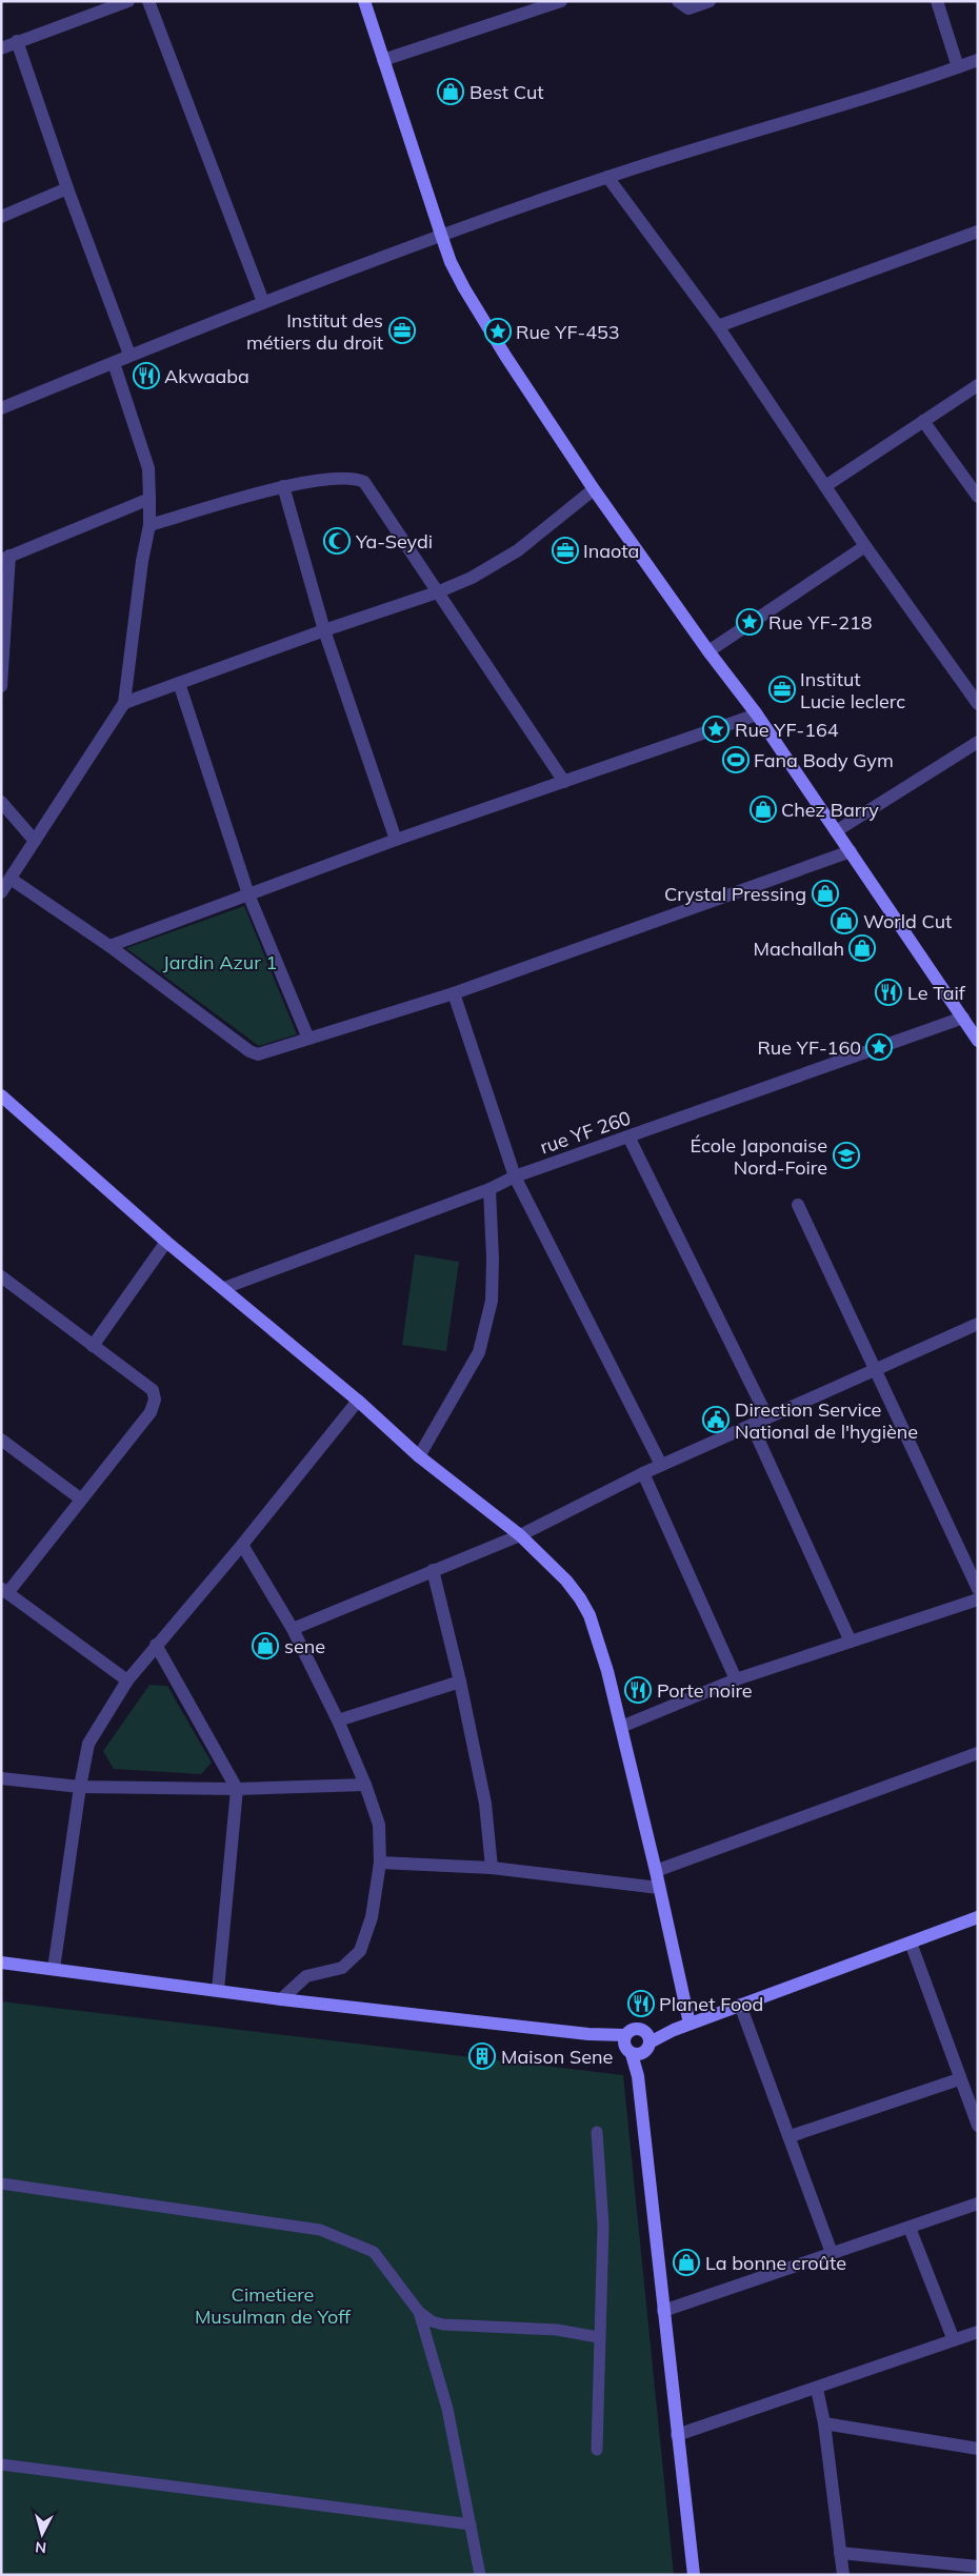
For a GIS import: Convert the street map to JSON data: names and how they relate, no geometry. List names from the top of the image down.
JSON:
{
  "streets": {
    "street": ["rue YF 260"]
  },
  "parks": ["Jardin Azur 1", "Cimetiere Musulman de Yoff"],
  "places": {
    "shop": [
      "Best Cut",
      "Chez Barry",
      "Crystal Pressing",
      "World Cut",
      "Machallah",
      "sene",
      "La bonne croûte"
    ],
    "office": ["Institut des métiers du droit", "Inaota", "Institut Lucie leclerc"],
    "place": [
      "Rue YF-453",
      "Rue YF-218",
      "Rue YF-164",
      "Rue YF-160"
    ],
    "restaurant": [
      "Akwaaba",
      "Le Taif",
      "Porte noire",
      "Planet Food"
    ],
    "mosque": ["Ya-Seydi"],
    "sports": ["Fana Body Gym"],
    "school or university": ["École Japonaise Nord-Foire"],
    "public building": ["Direction Service National de l'hygiène"],
    "building": ["Maison Sene"]
  },
  "north": "bottom"
}
